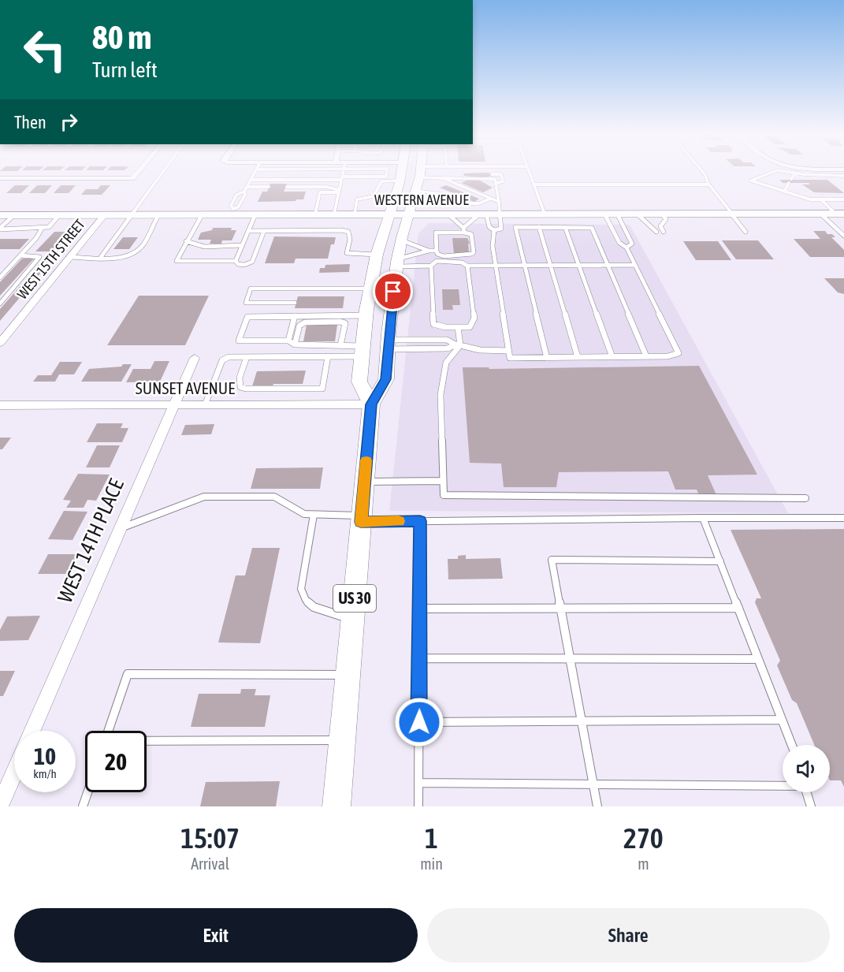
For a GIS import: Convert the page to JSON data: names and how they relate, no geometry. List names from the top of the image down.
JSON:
{
  "streets": {
    "main road": ["WESTERN AVENUE", "US 30"],
    "street": ["WEST 15TH STREET", "SUNSET AVENUE", "WEST 14TH PLACE"]
  },
  "crossings": [
    ["WESTERN AVENUE", "WEST 15TH STREET"],
    ["WESTERN AVENUE", "US 30"],
    ["SUNSET AVENUE", "WEST 14TH PLACE"],
    ["SUNSET AVENUE", "US 30"]
  ],
  "page": {
    "turn": ["80 m", "Turn left"],
    "then": "Then",
    "speed": "10 km/h",
    "limit": "20",
    "eta": [
      "15:07",
      "Arrival",
      "1",
      "min",
      "270",
      "m"
    ],
    "buttons": ["Exit", "Share"]
  }
}
